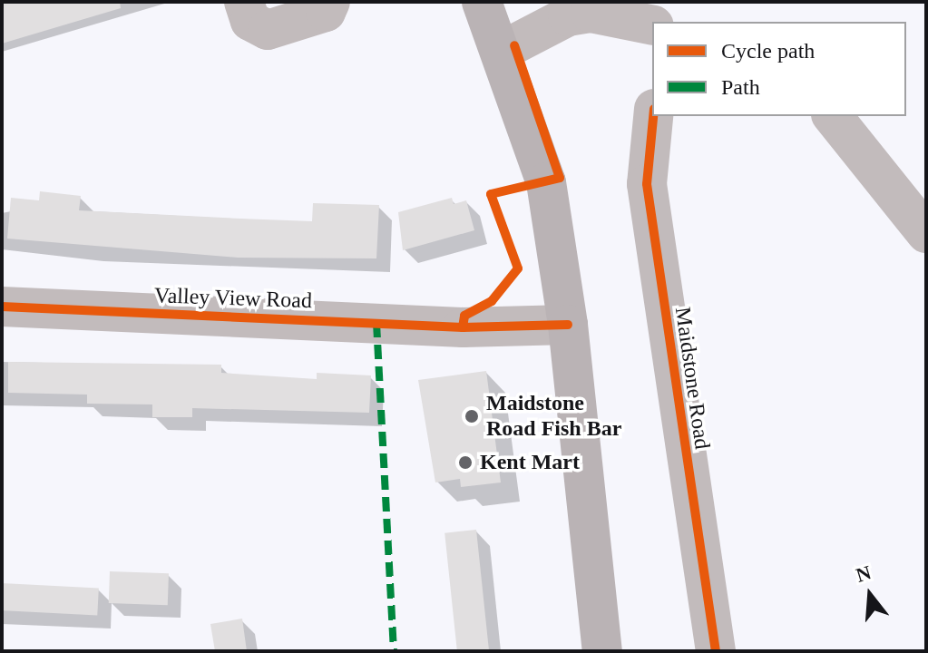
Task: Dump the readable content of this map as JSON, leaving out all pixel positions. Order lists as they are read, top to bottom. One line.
{"streets":{"street":["Valley View Road","Maidstone Road"]},"places":["Maidstone Road Fish Bar","Kent Mart"],"legend":["Cycle path","Path"],"north":"top"}
